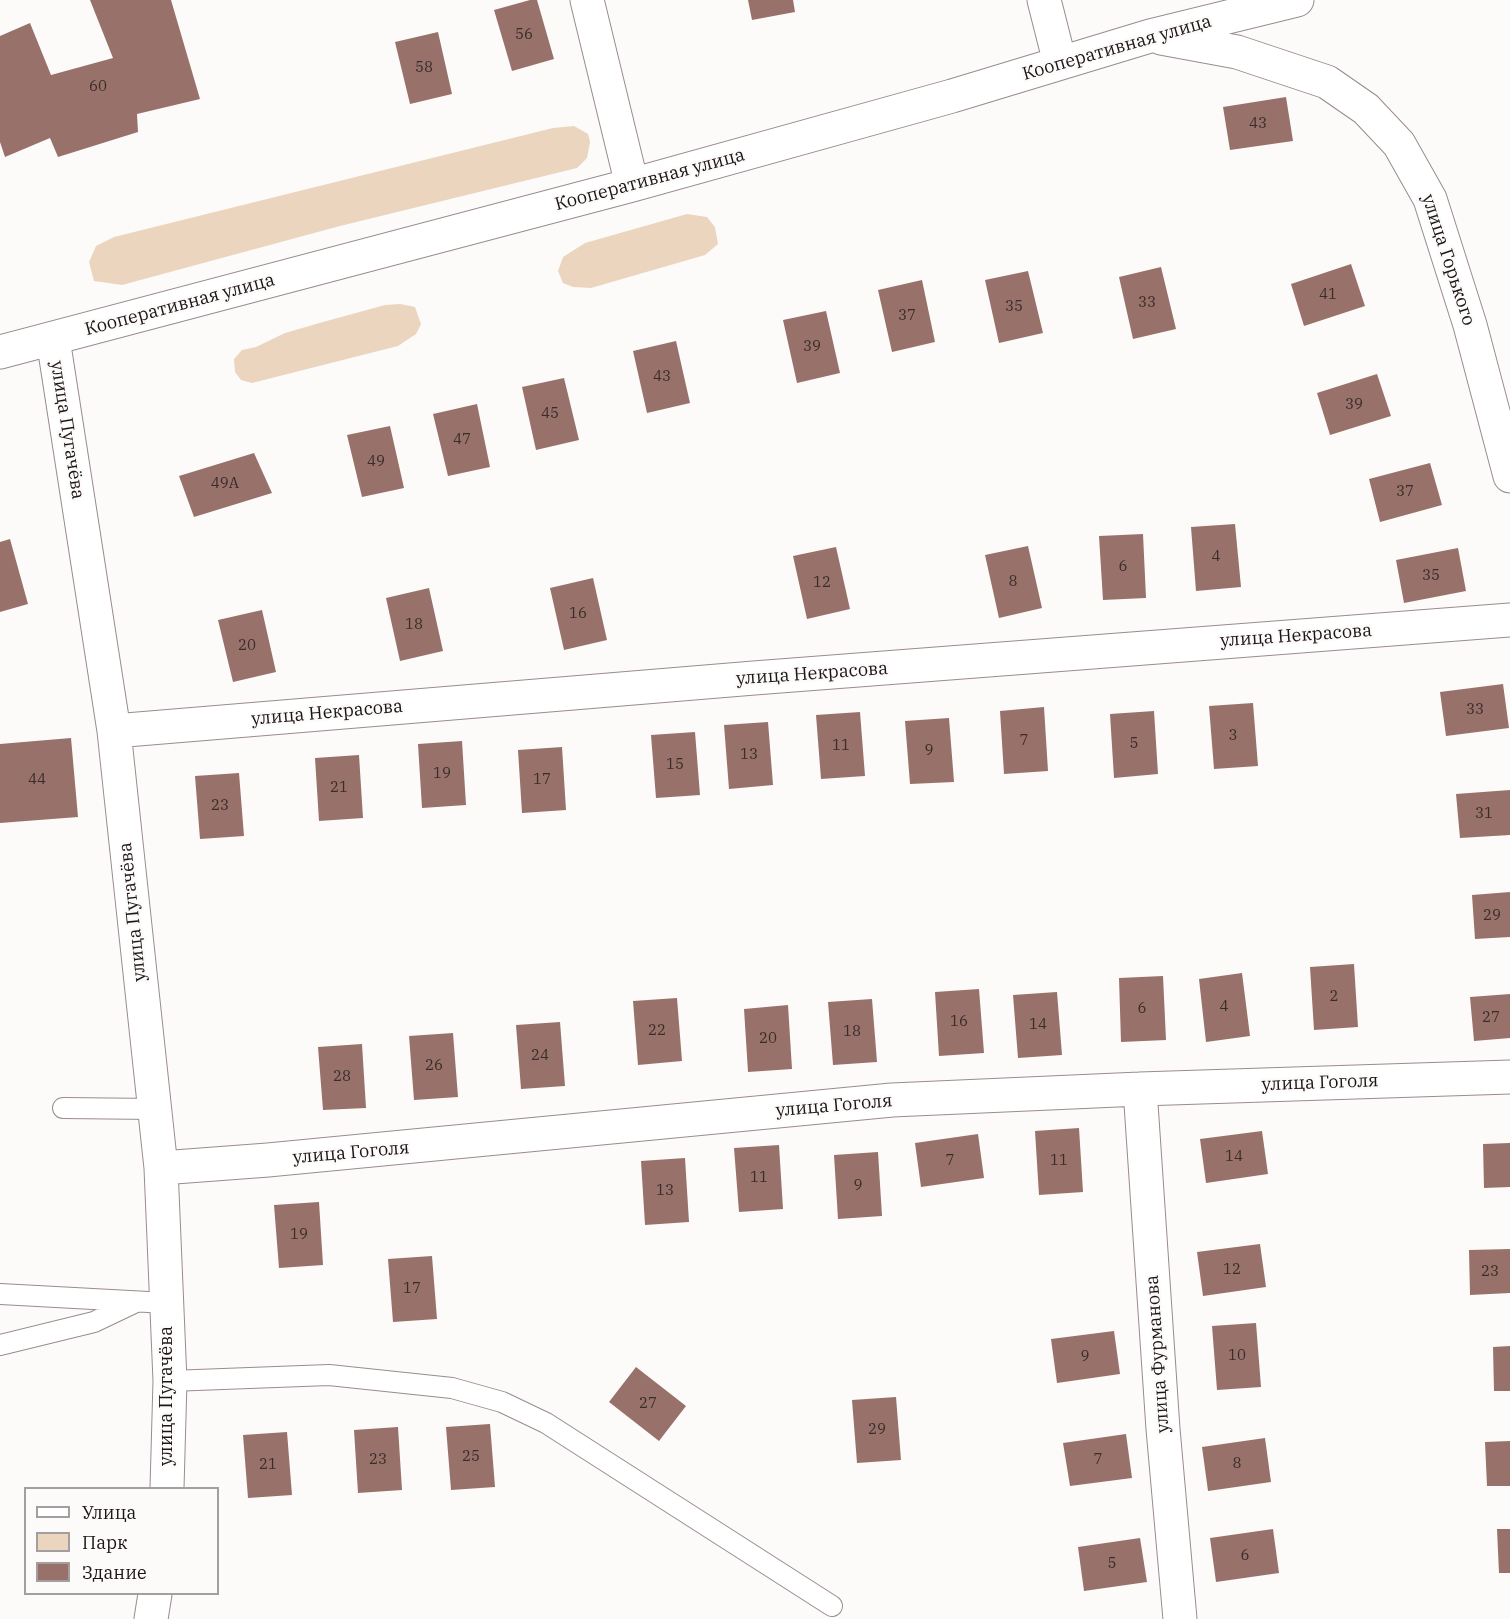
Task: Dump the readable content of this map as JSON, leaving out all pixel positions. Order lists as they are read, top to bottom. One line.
{"streets":{"street":["Кооперативная улица","улица Горького","улица Пугачёва","улица Некрасова","улица Гоголя","улица Фурманова"]},"crossings":[["Кооперативная улица","улица Горького"],["Кооперативная улица","улица Пугачёва"],["улица Пугачёва","улица Некрасова"],["улица Пугачёва","улица Гоголя"],["улица Гоголя","улица Фурманова"]],"house_numbers":["56","58","60","43","41","33","35","37","39","43","39","45","47","49","49А","37","4","6","35","8","12","16","18","20","33","3","7","5","11","9","13","15","19","44","17","21","23","31","29","2","4","6","27","16","14","22","18","20","24","26","28","14","7","11","11","9","13","19","12","23","17","10","9","27","29","25","23","7","8","21","6","5"],"legend":["Улица","Парк","Здание"]}
